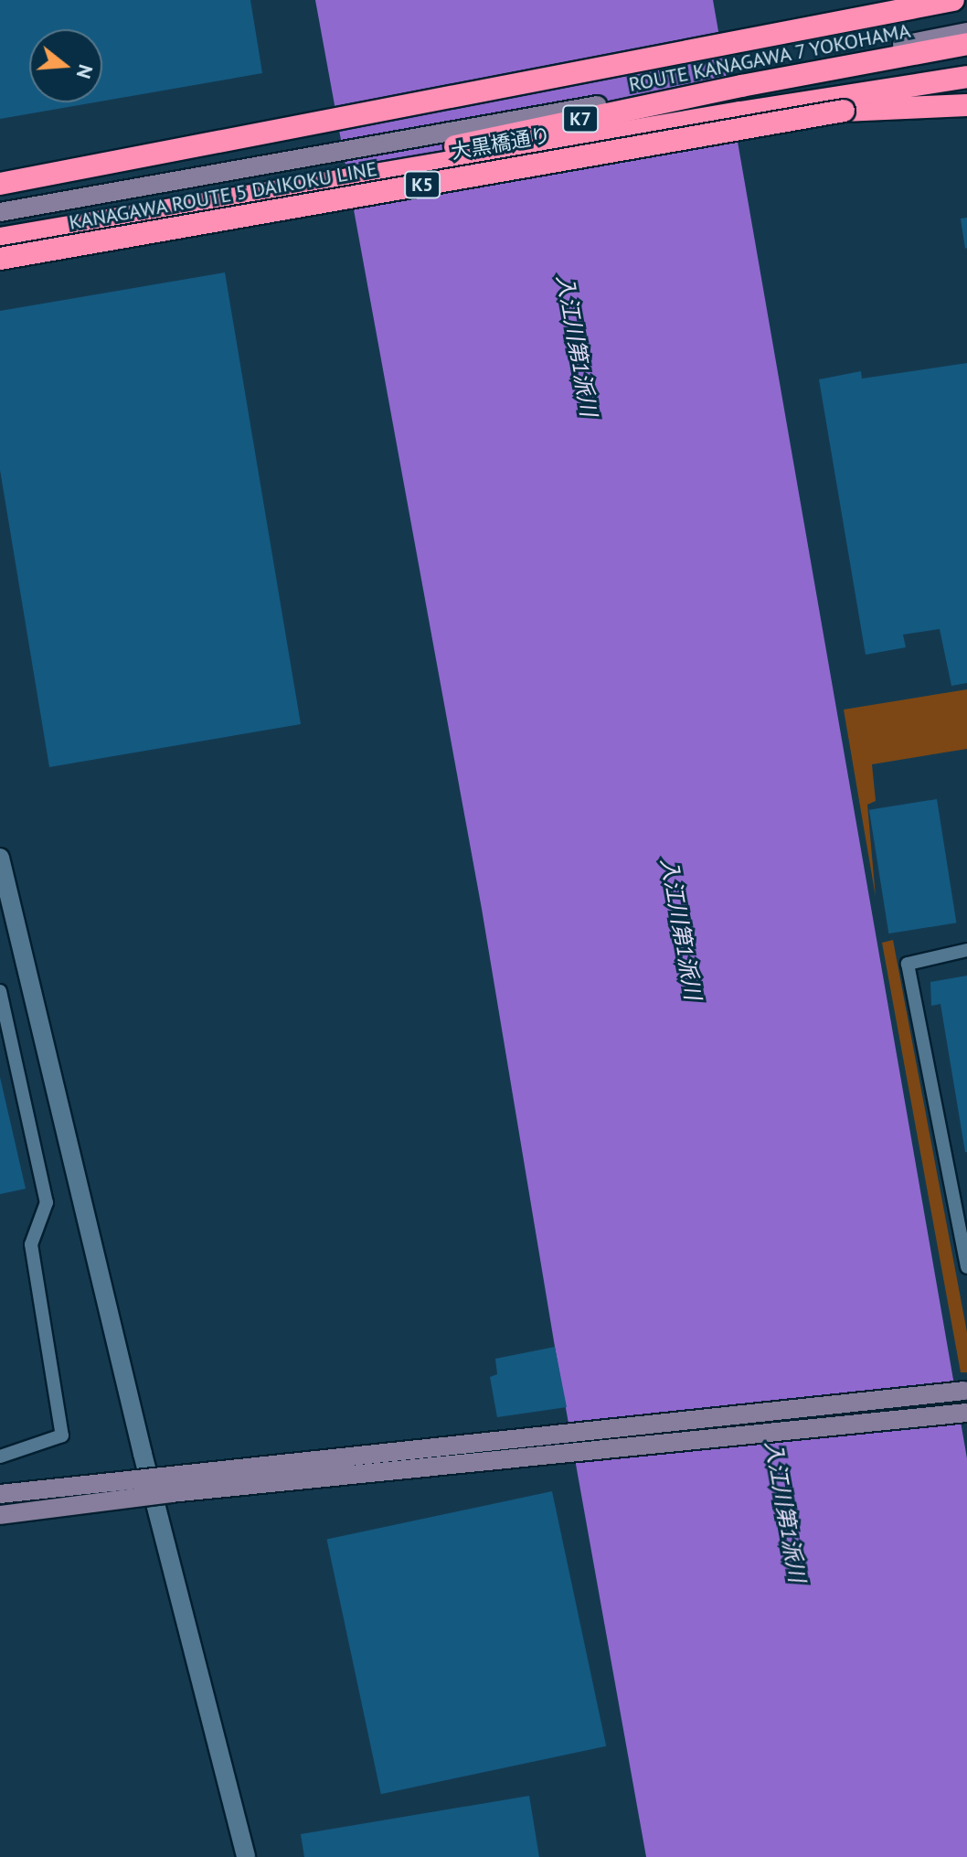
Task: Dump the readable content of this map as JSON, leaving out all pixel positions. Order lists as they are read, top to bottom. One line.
{"streets":{"highway":["ROUTE KANAGAWA 7 YOKOHAMA","K7","K5","KANAGAWA ROUTE 5 DAIKOKU LINE"],"street":["大黒橋通り"]},"crossings":[["ROUTE KANAGAWA 7 YOKOHAMA","K5"],["ROUTE KANAGAWA 7 YOKOHAMA","KANAGAWA ROUTE 5 DAIKOKU LINE"],["大黒橋通り","K5"],["大黒橋通り","KANAGAWA ROUTE 5 DAIKOKU LINE"],["K5","KANAGAWA ROUTE 5 DAIKOKU LINE"]],"water":["入江川第1派川"],"north":"right"}
